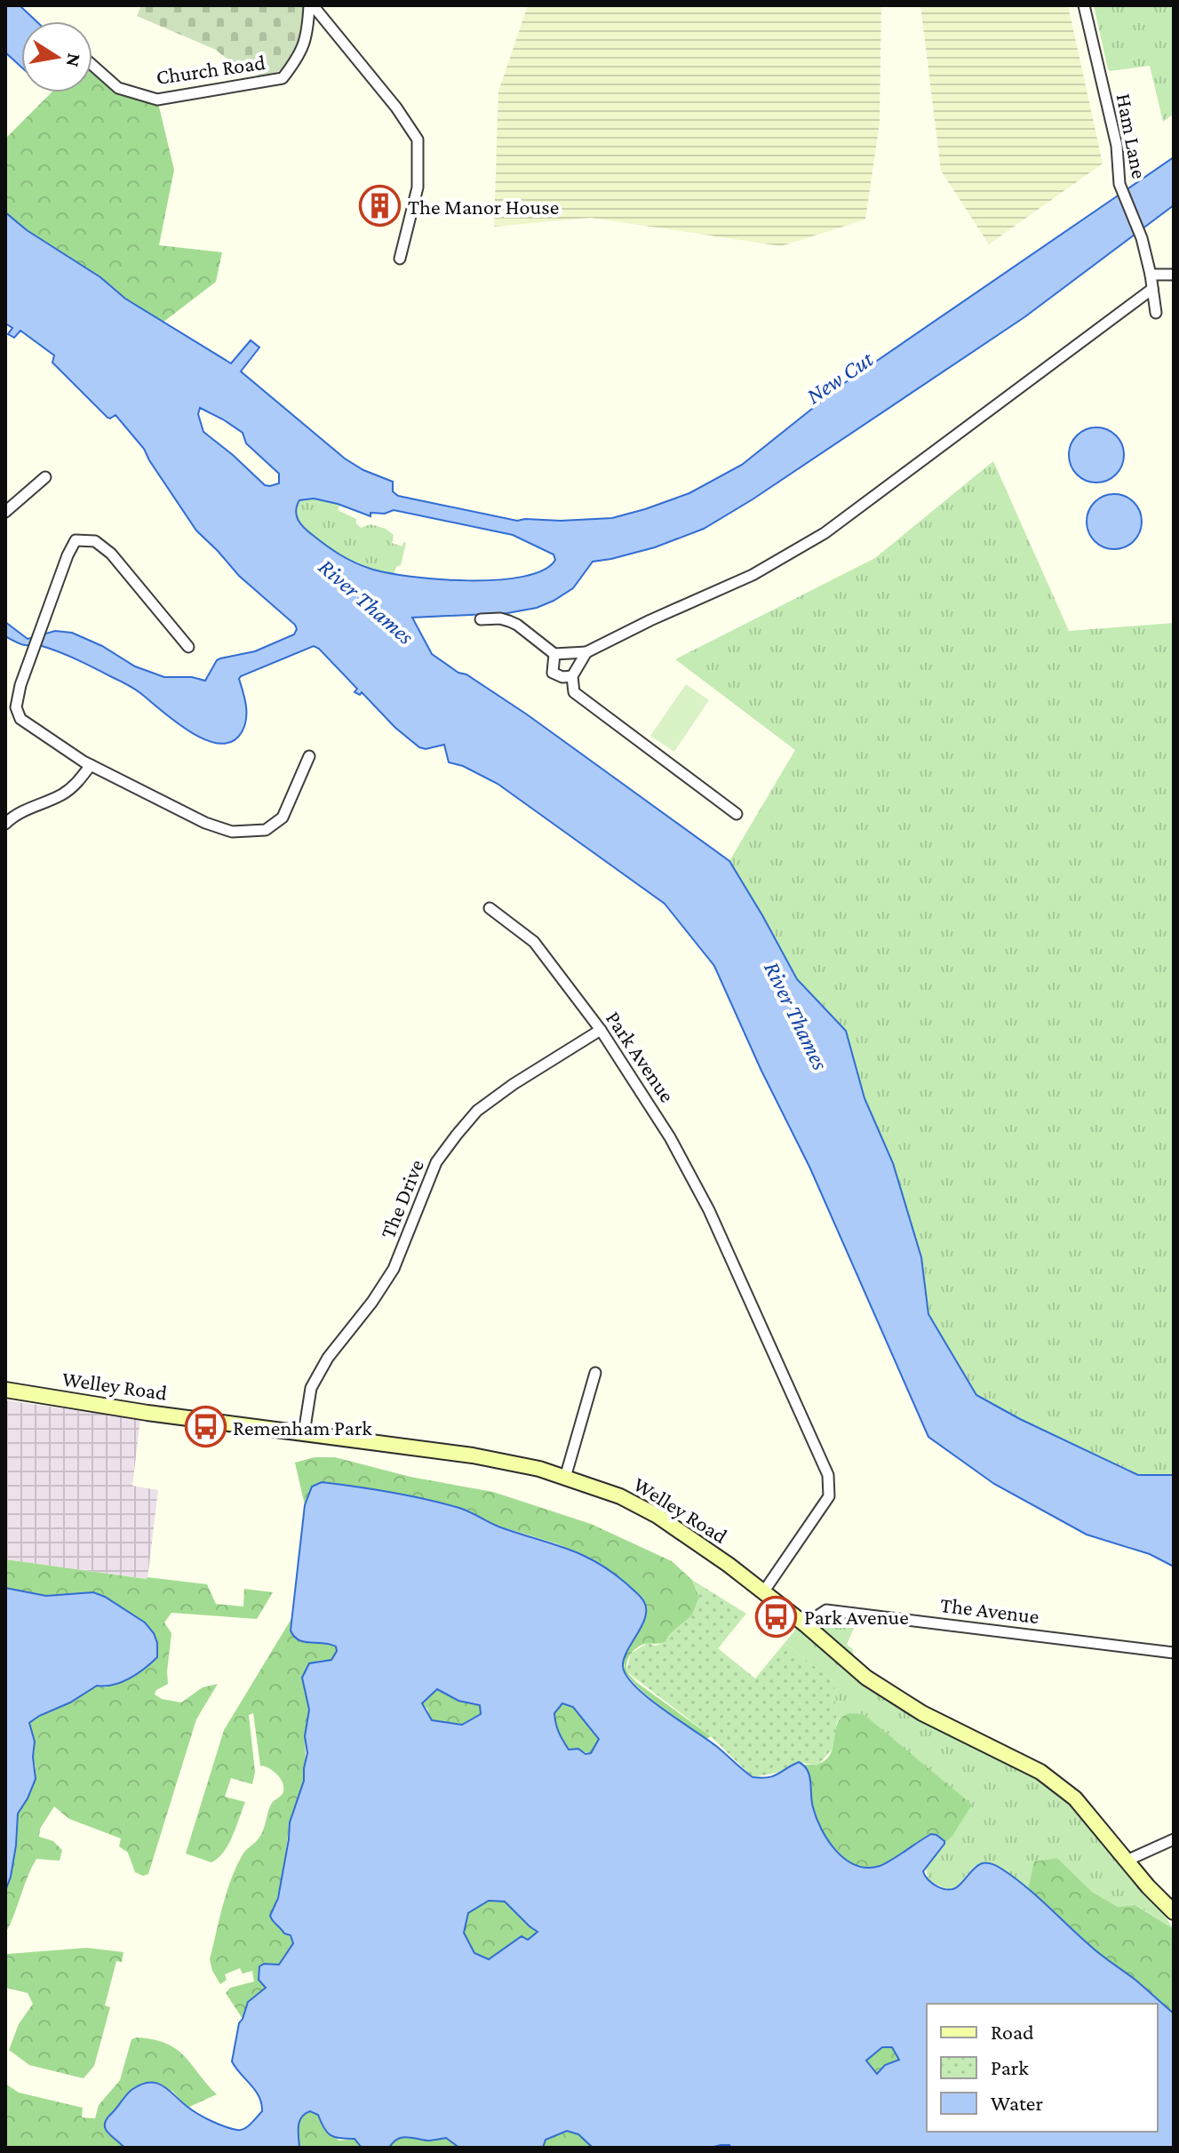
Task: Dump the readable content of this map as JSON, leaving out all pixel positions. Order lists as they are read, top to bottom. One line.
{"streets":{"main road":["Welley Road"],"street":["Church Road","Ham Lane","Park Avenue","The Drive","The Avenue"]},"crossings":[["Park Avenue","The Drive"],["Park Avenue","Welley Road"],["The Drive","Welley Road"],["Welley Road","The Avenue"]],"water":["New Cut","River Thames"],"places":{"building":["The Manor House"],"bus stop":["Remenham Park","Park Avenue"]},"legend":["Road","Park","Water"],"north":"right"}
